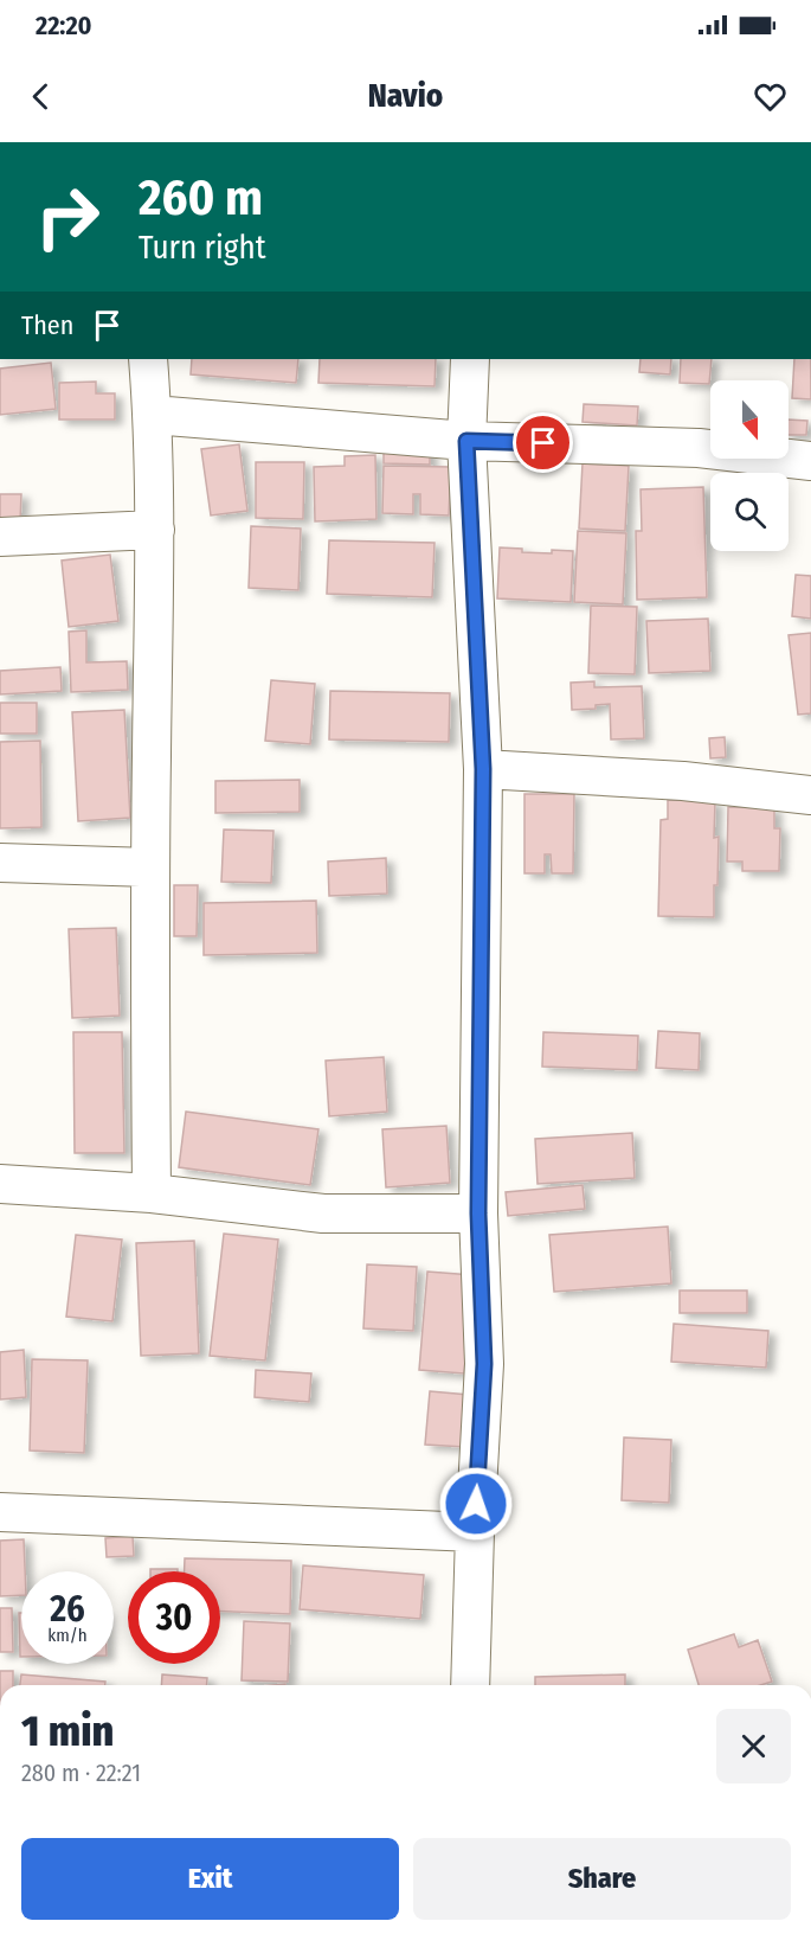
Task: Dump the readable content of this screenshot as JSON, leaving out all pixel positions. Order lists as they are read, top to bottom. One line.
{"north":"bottom","page":{"status":"22:20","header":"Navio","turn":["260 m","Turn right"],"then":"Then","speed":"26 km/h","limit":"30","heading":["1 min","280 m · 22:21"],"buttons":["Exit","Share"]}}
